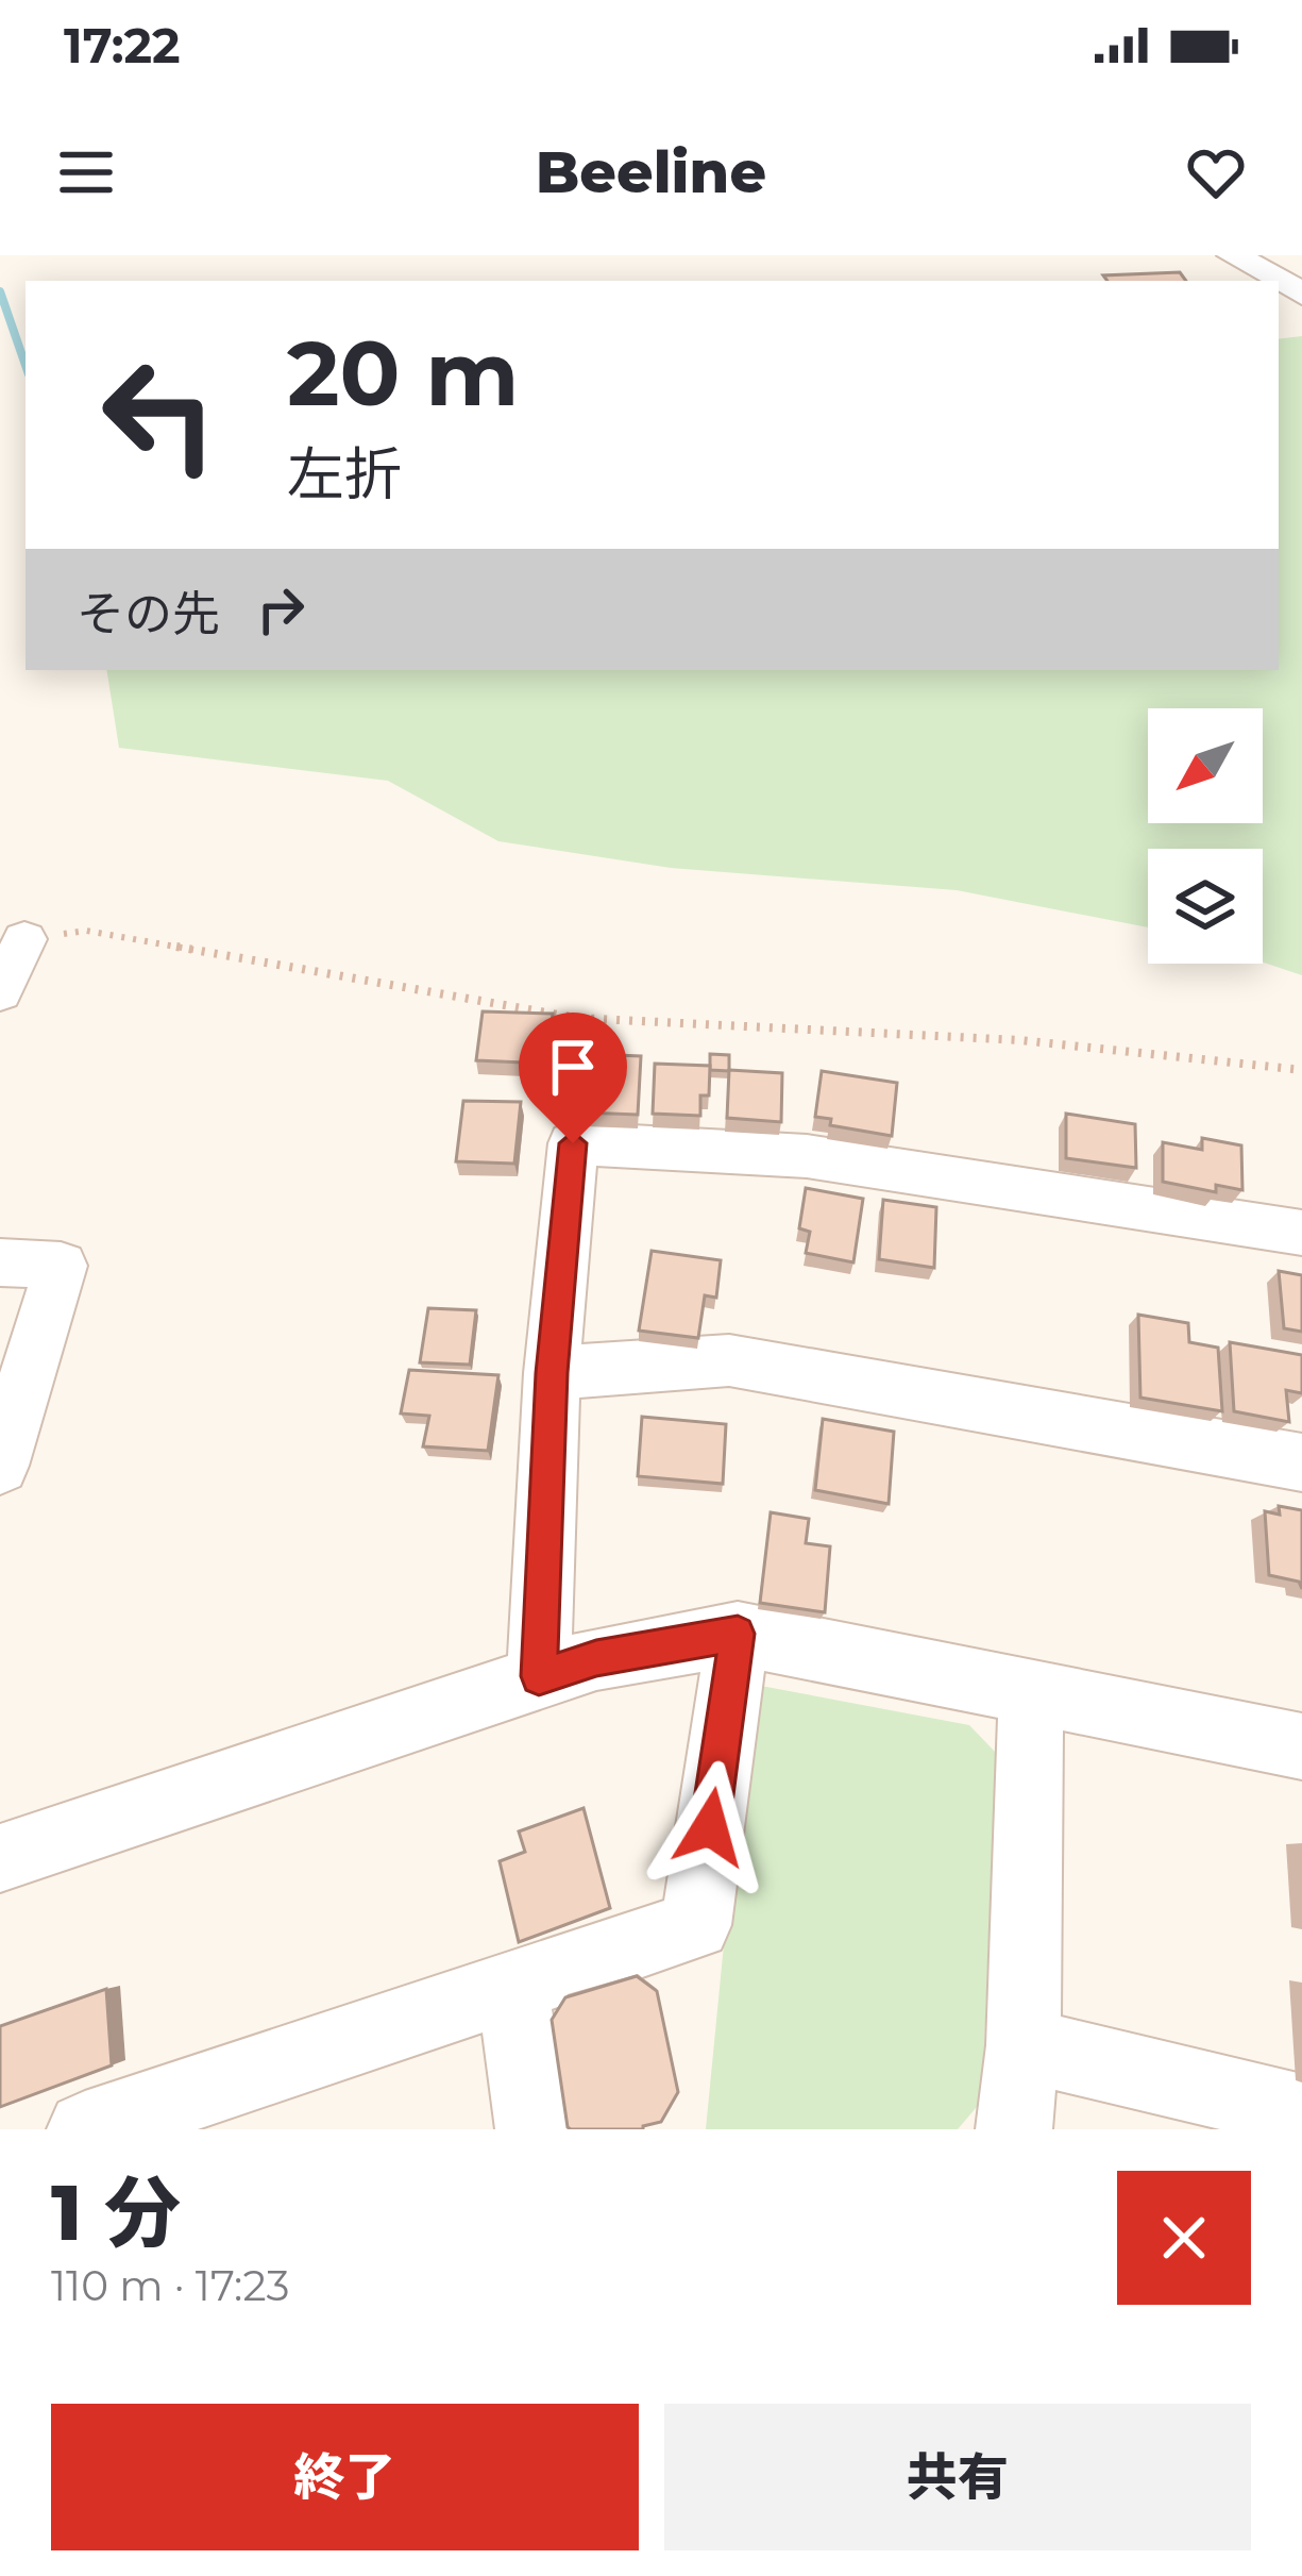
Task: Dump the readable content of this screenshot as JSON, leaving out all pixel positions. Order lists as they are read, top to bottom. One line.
{"north":"bottom left","page":{"status":"17:22","header":"Beeline","turn":["20 m","左折"],"then":"その先","heading":["1 分","110 m · 17:23"],"buttons":["終了","共有"]}}
